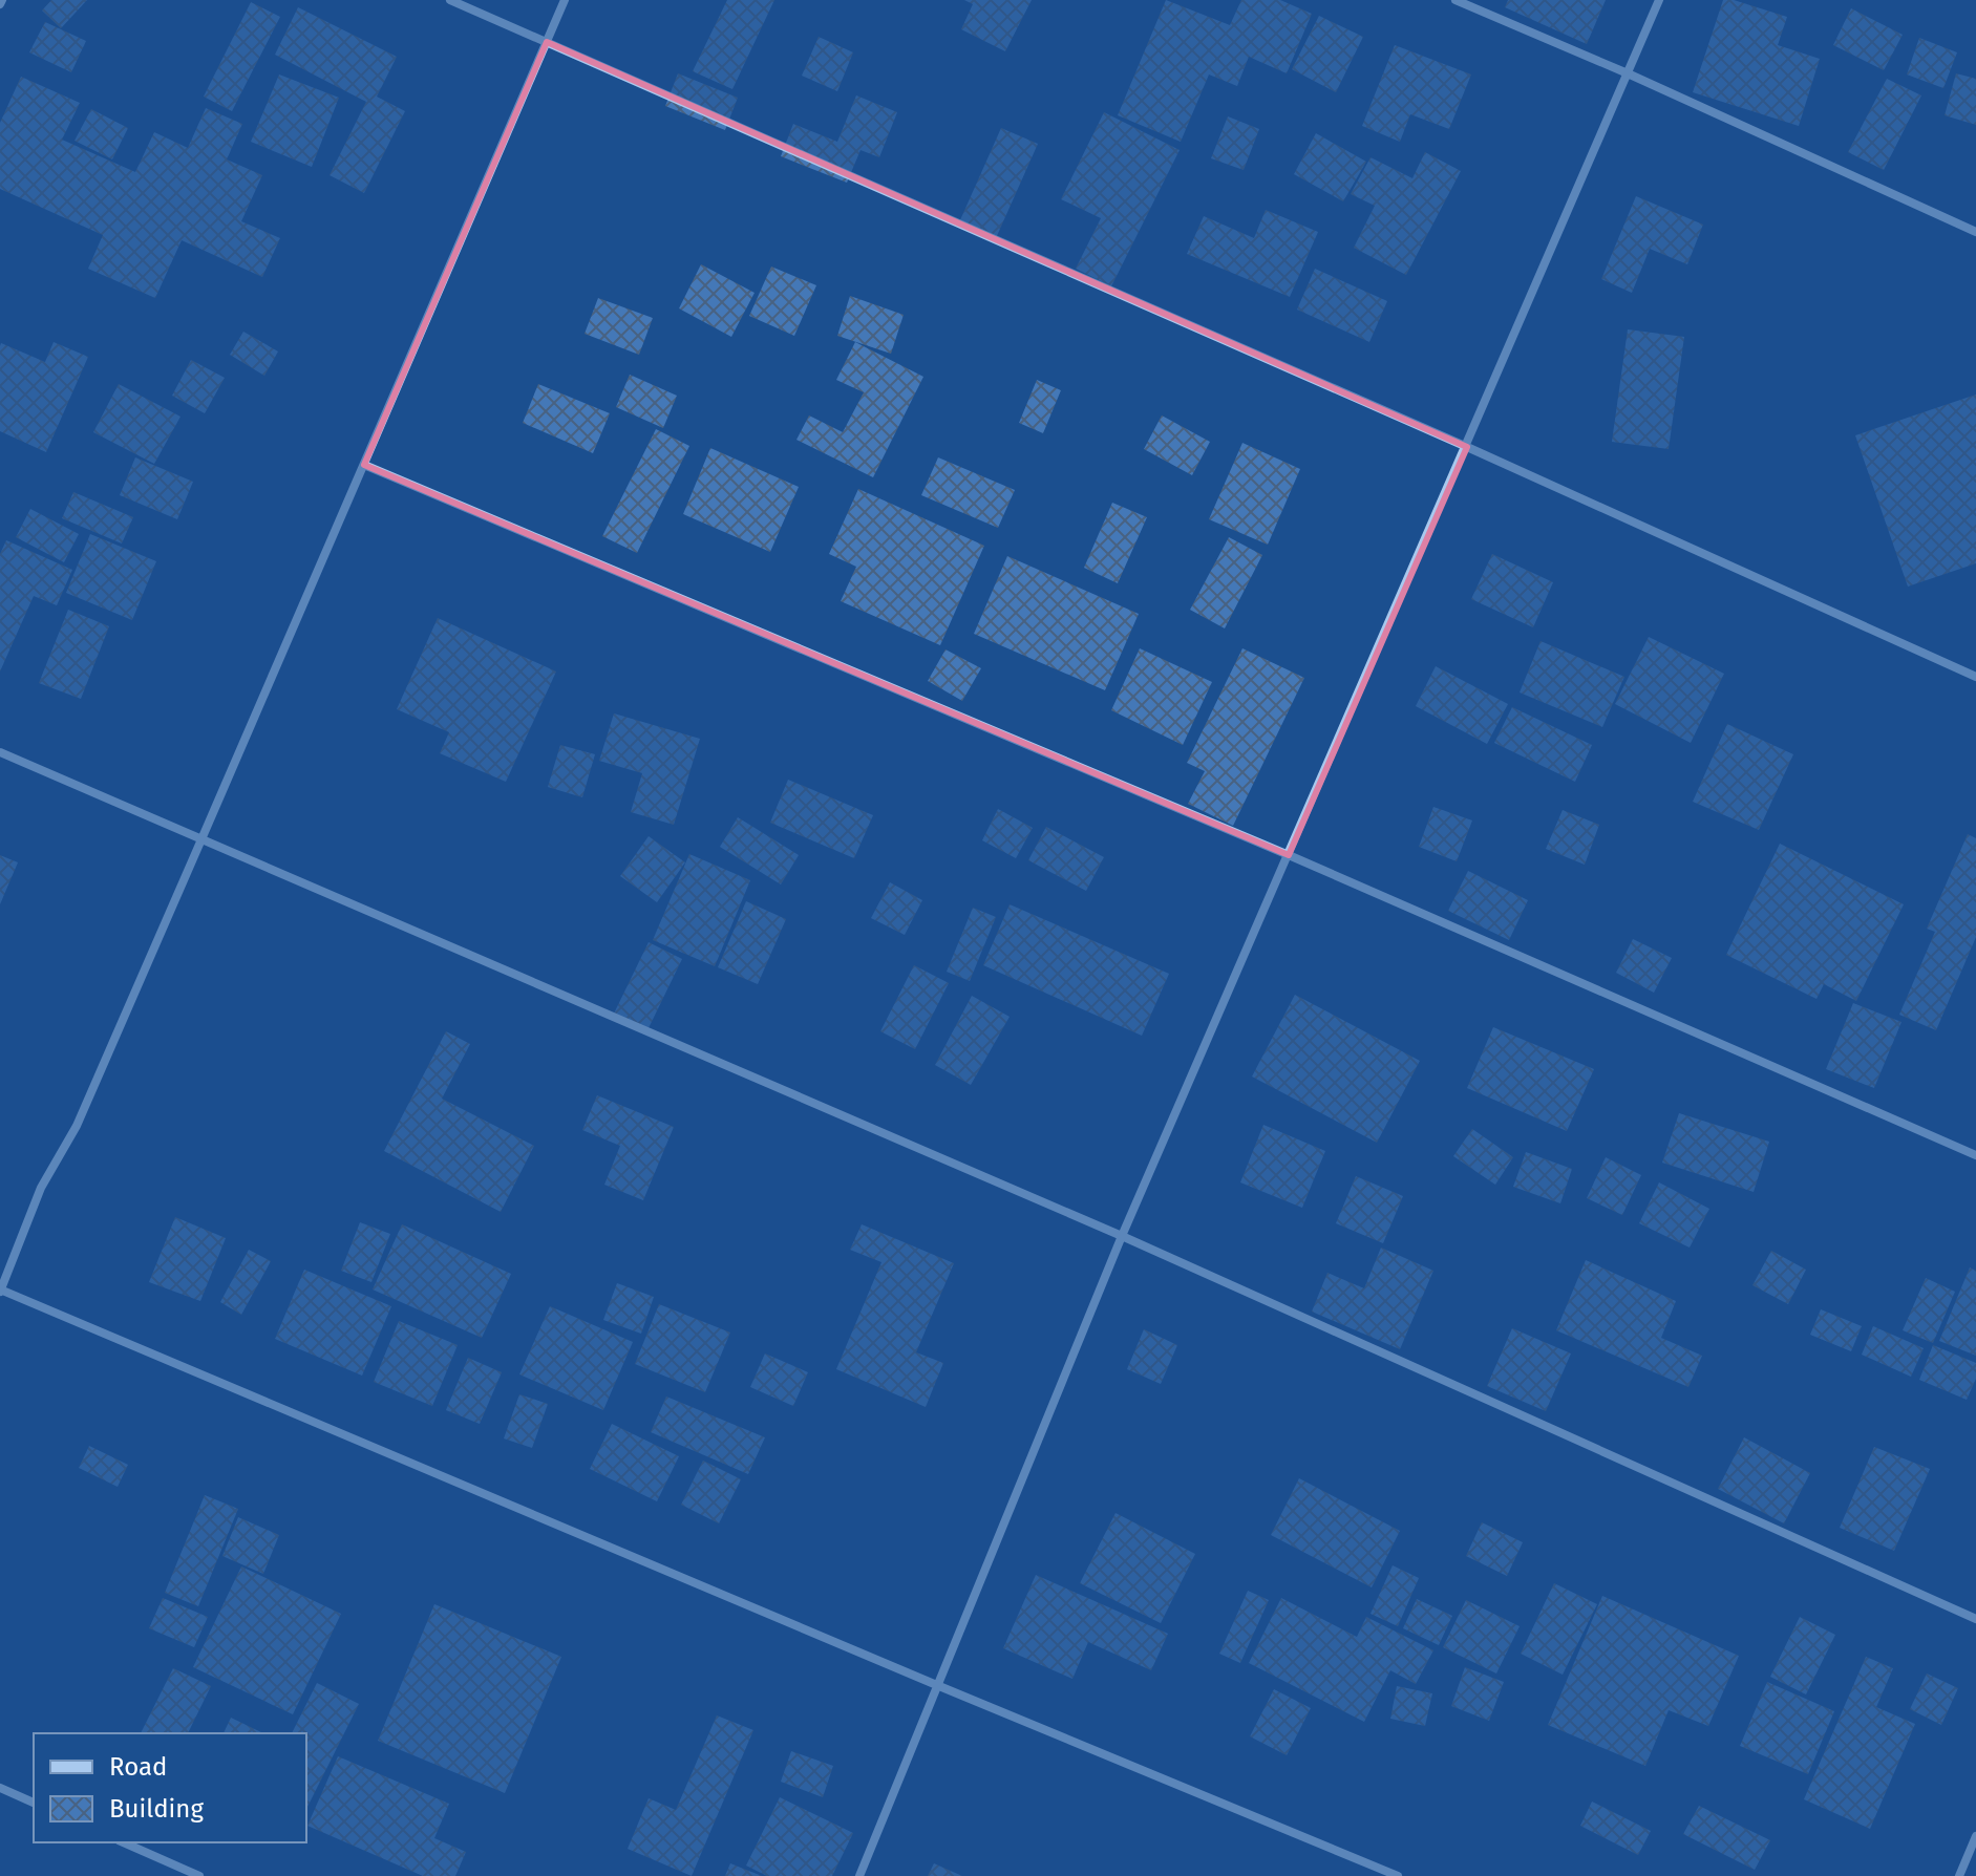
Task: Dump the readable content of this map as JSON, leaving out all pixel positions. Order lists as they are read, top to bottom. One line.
{"legend":["Road","Building"]}
